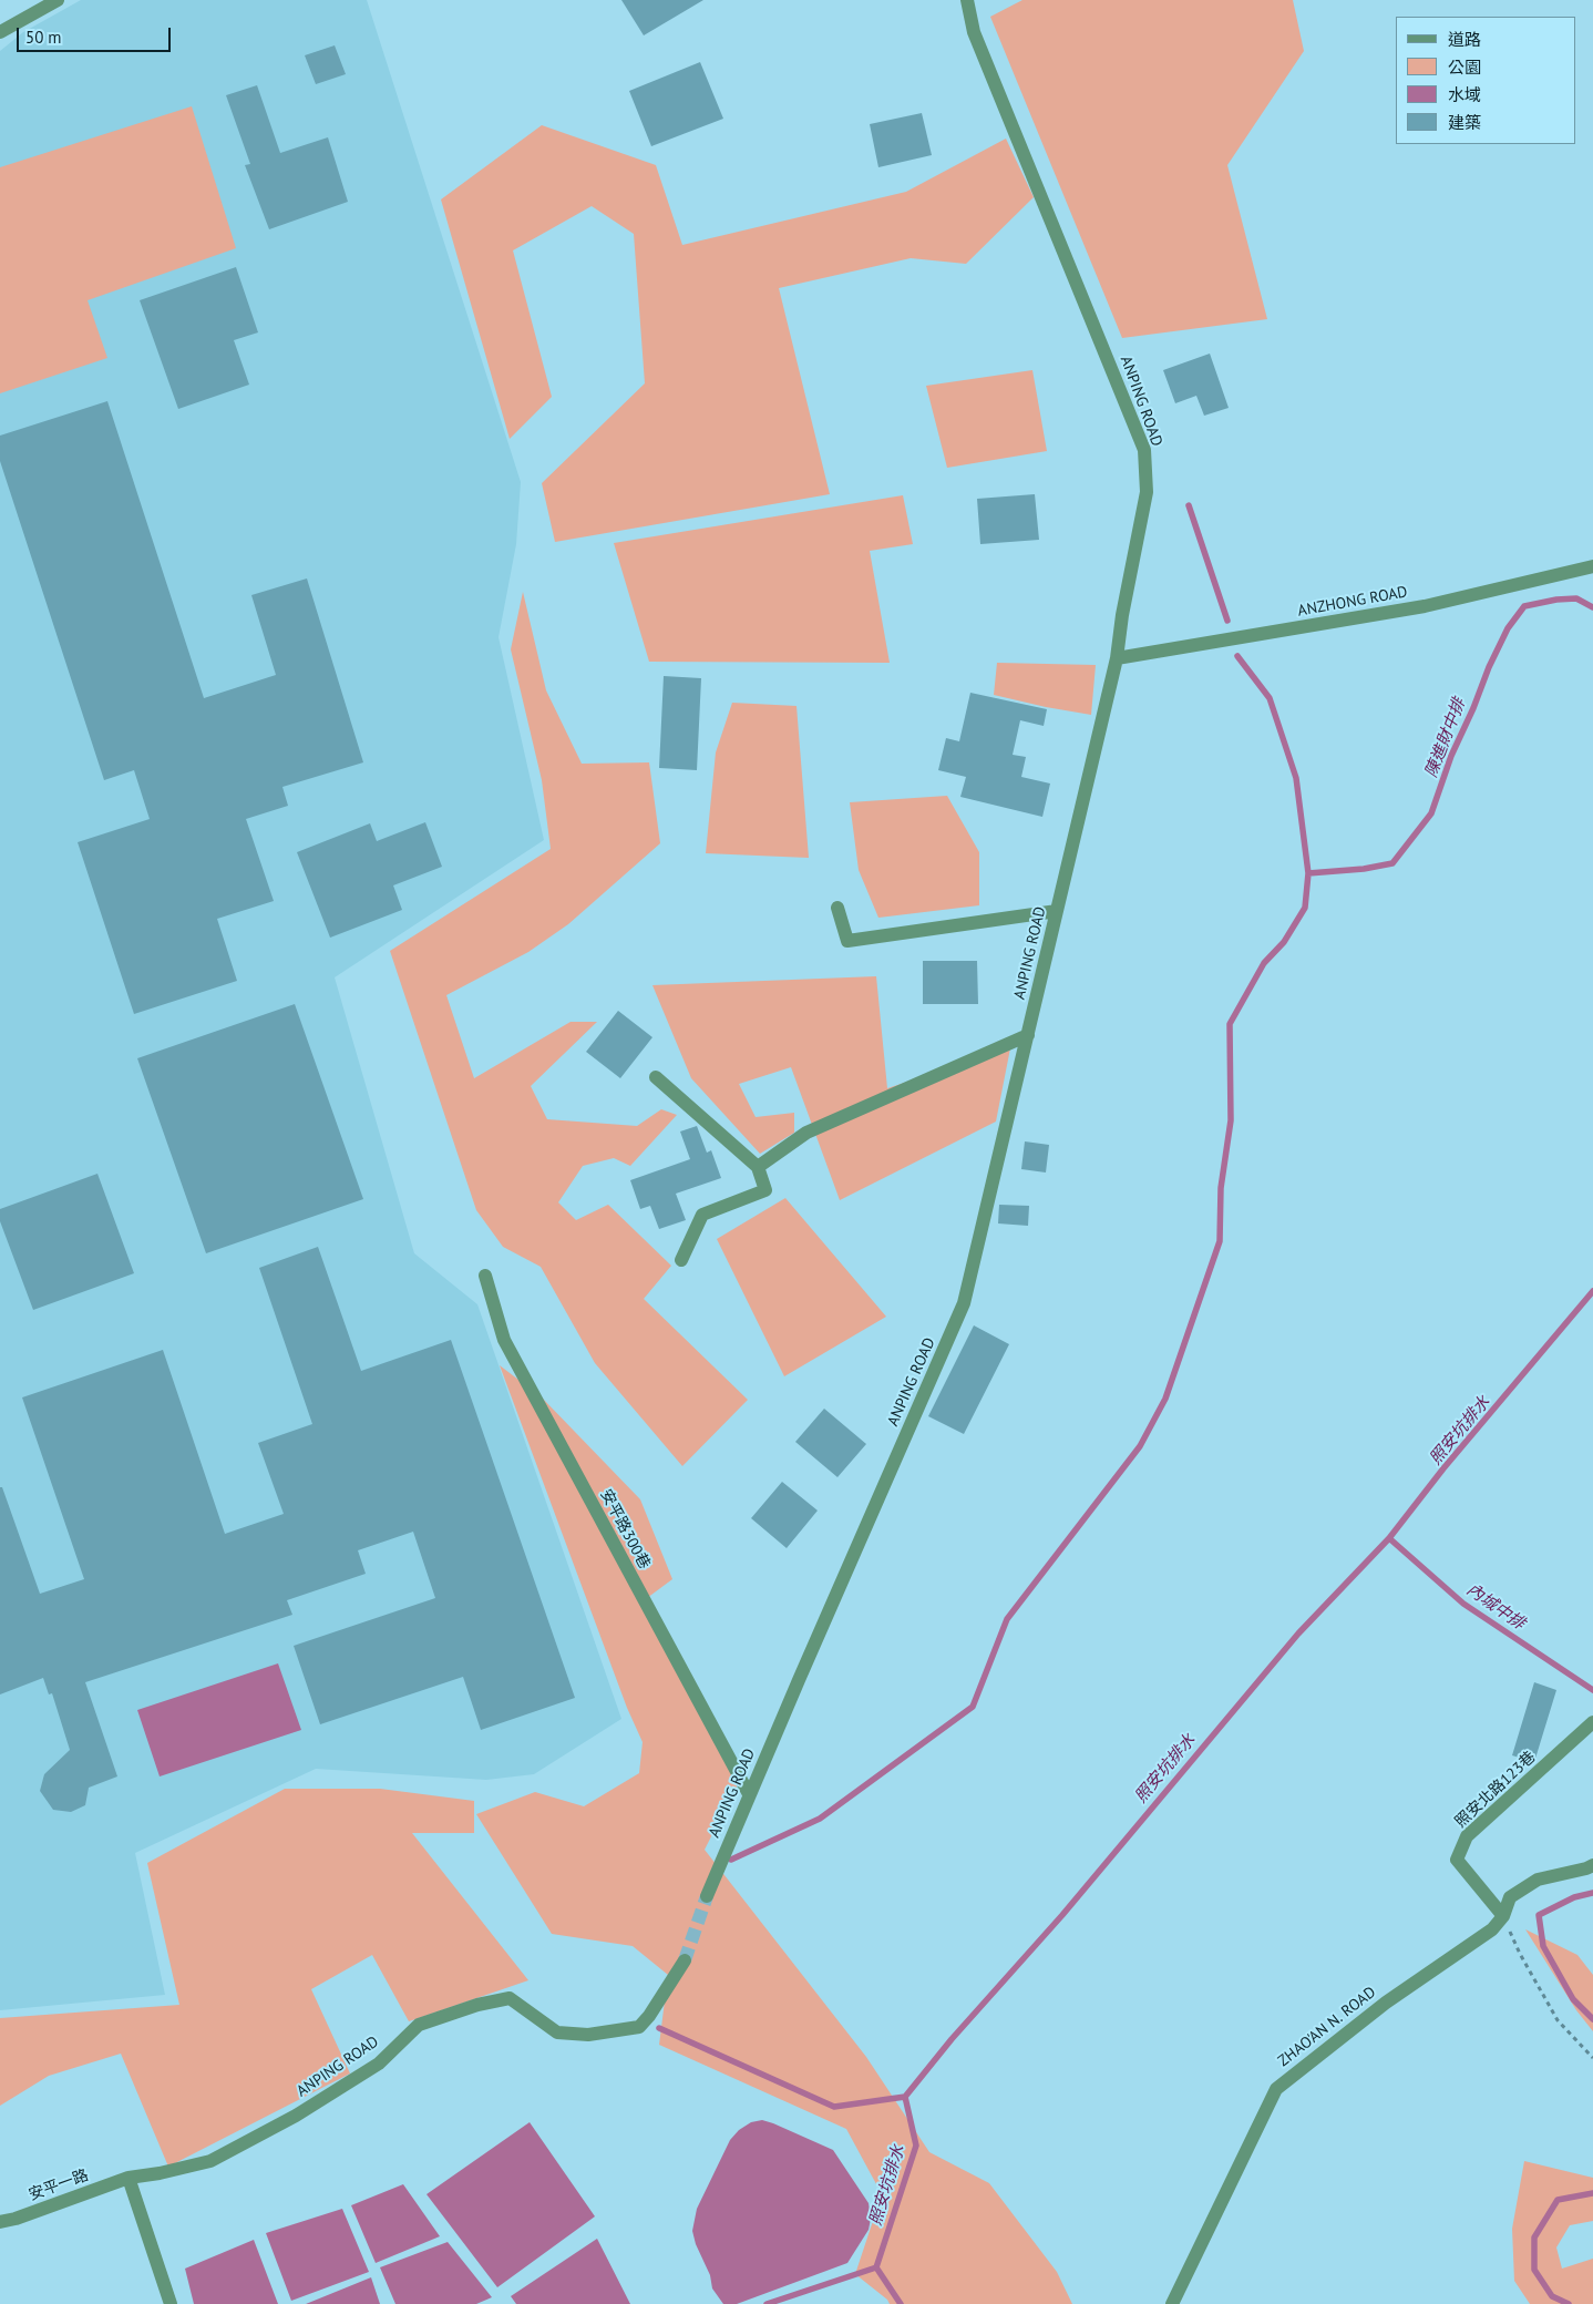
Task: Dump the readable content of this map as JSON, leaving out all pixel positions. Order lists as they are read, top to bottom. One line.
{"streets":{"street":["ANPING ROAD","ANZHONG ROAD","安平路300巷","照安北路123巷","ZHAO'AN N. ROAD","安平一路"]},"crossings":[["ANPING ROAD","ANZHONG ROAD"],["ANPING ROAD","安平路300巷"],["ANPING ROAD","安平一路"],["照安北路123巷","ZHAO'AN N. ROAD"]],"water":["陳進財中排","照安坑排水","內城中排"],"legend":["道路","公園","水域","建築"],"scale_bar":"50 m"}
